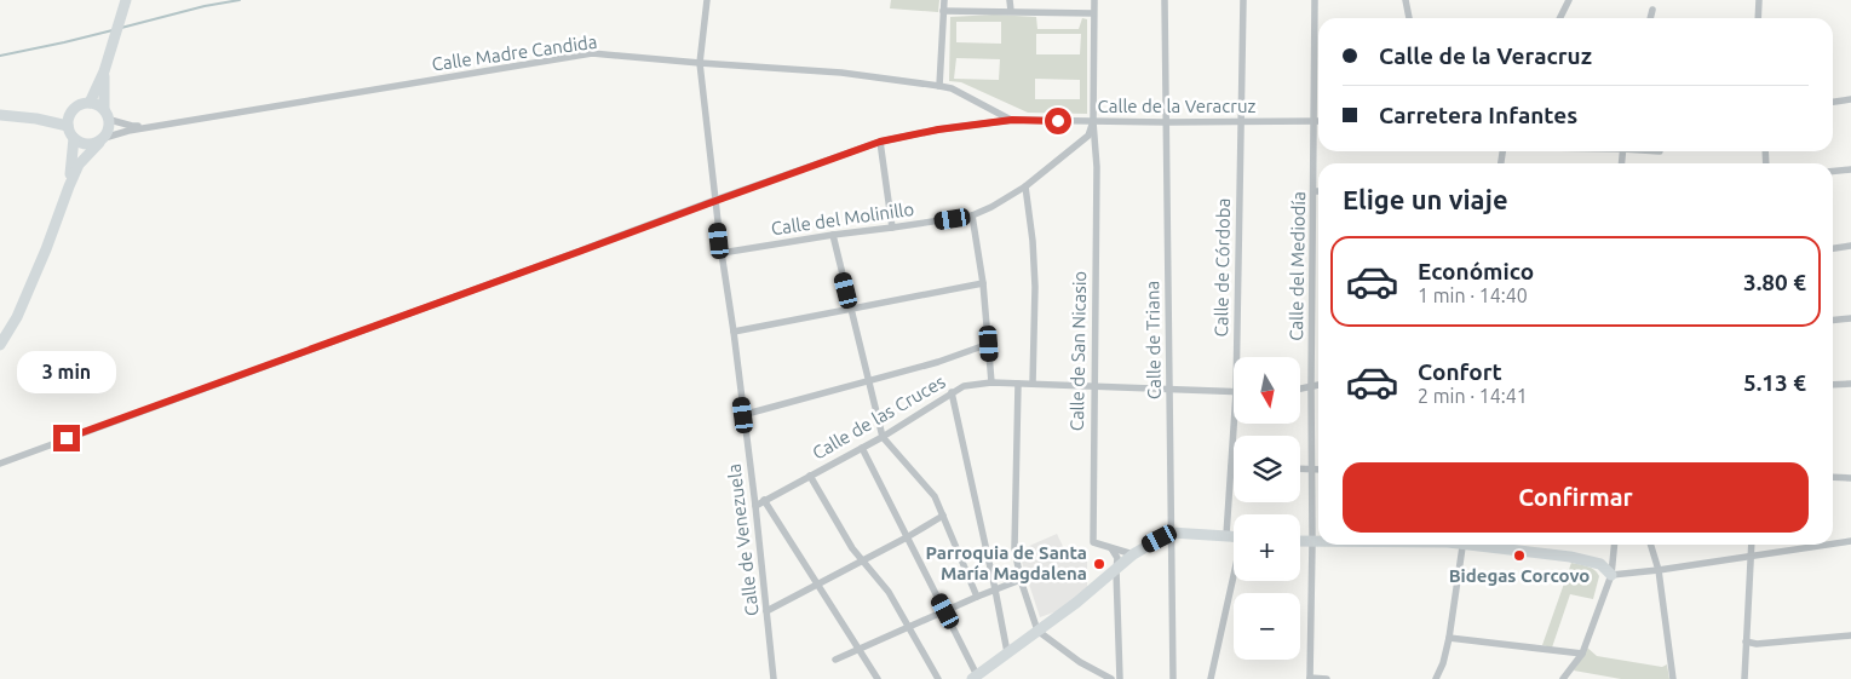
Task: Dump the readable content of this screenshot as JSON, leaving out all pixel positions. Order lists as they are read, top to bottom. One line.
{"streets":{"street":["Calle Madre Candida","Calle de la Veracruz","Calle del Molinillo","Calle del Mediodía","Calle de Córdoba","Calle de Triana","Calle de San Nicasio","Calle de las Cruces","Calle de Venezuela"]},"crossings":[["Calle Madre Candida","Calle de la Veracruz"],["Calle Madre Candida","Calle de Venezuela"],["Calle de la Veracruz","Calle del Mediodía"],["Calle de la Veracruz","Calle de Córdoba"],["Calle de la Veracruz","Calle de Triana"],["Calle de la Veracruz","Calle de Venezuela"],["Calle del Molinillo","Calle de San Nicasio"],["Calle del Molinillo","Calle de Venezuela"],["Calle de Triana","Calle de las Cruces"],["Calle de San Nicasio","Calle de las Cruces"],["Calle de las Cruces","Calle de Venezuela"]],"places":["Bidegas Corcovo","Parroquia de Santa María Magdalena"],"north":"bottom","page":{"banner":["Calle de la Veracruz","Carretera Infantes"],"heading":"Elige un viaje","list":[{"name":"Económico","note":"1 min · 14:40","value":"3.80 €"},{"name":"Confort","note":"2 min · 14:41","value":"5.13 €"}],"bubble":"3 min","map_buttons":["+","−"],"buttons":"Confirmar"}}
